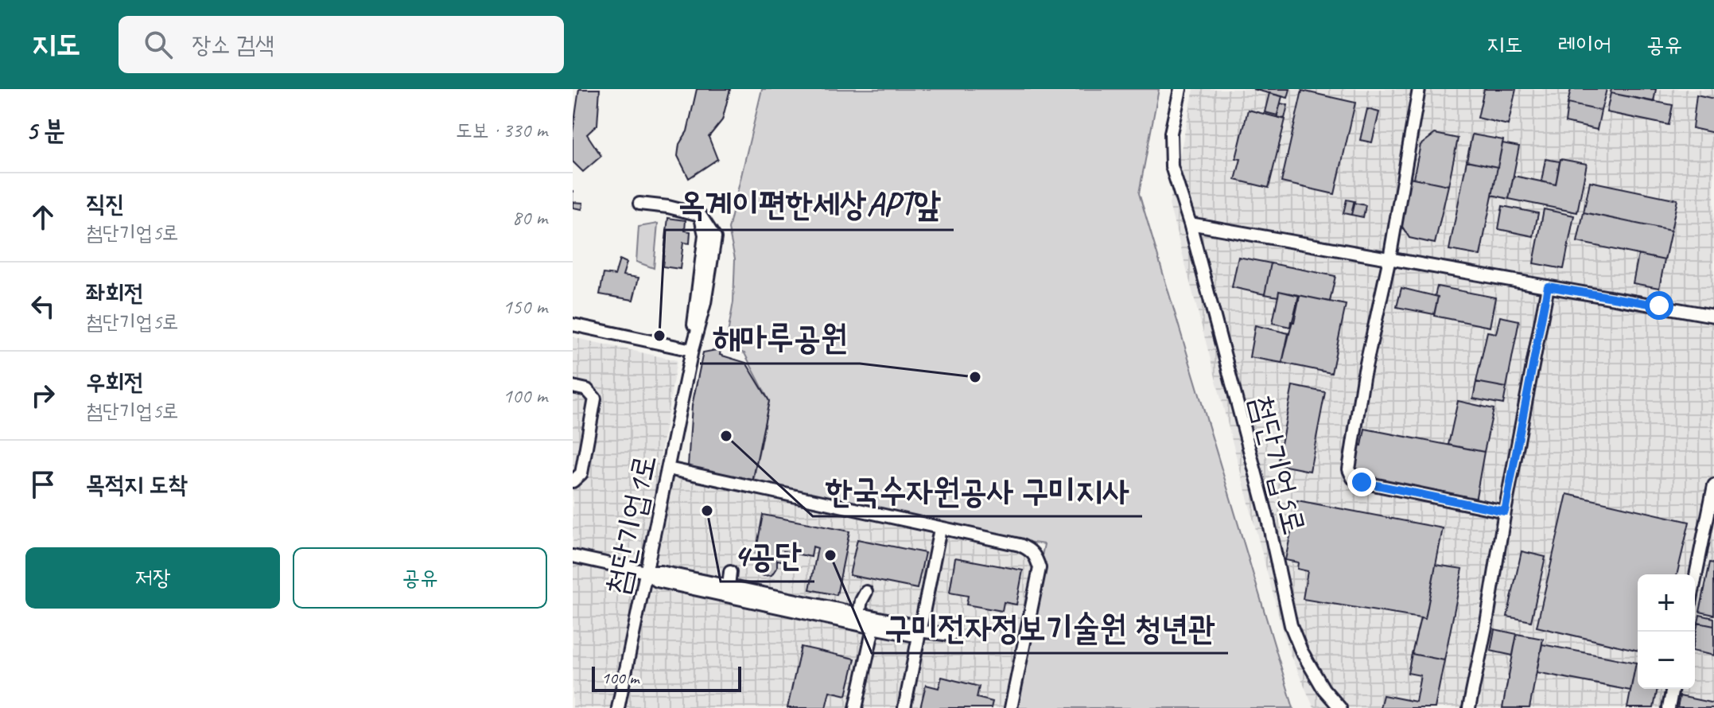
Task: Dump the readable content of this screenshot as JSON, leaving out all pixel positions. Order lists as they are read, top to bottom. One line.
{"streets":{"street":["첨단기업5로","첨단기업1로"]},"places":["옥계이편한세상APT앞","해마루공원","한국수자원공사 구미지사","4공단","구미전자정보기술원 청년관"],"scale_bar":"100 m","page":{"header":"지도","search":"장소 검색","nav":["지도","레이어","공유"],"heading":["5 분","도보 · 330 m"],"list":[["직진","첨단기업5로","80 m"],["좌회전","첨단기업5로","150 m"],["우회전","첨단기업5로","100 m"],"목적지 도착"],"buttons":["저장","공유"],"map_buttons":["+","−"],"scale":"100 m"}}
